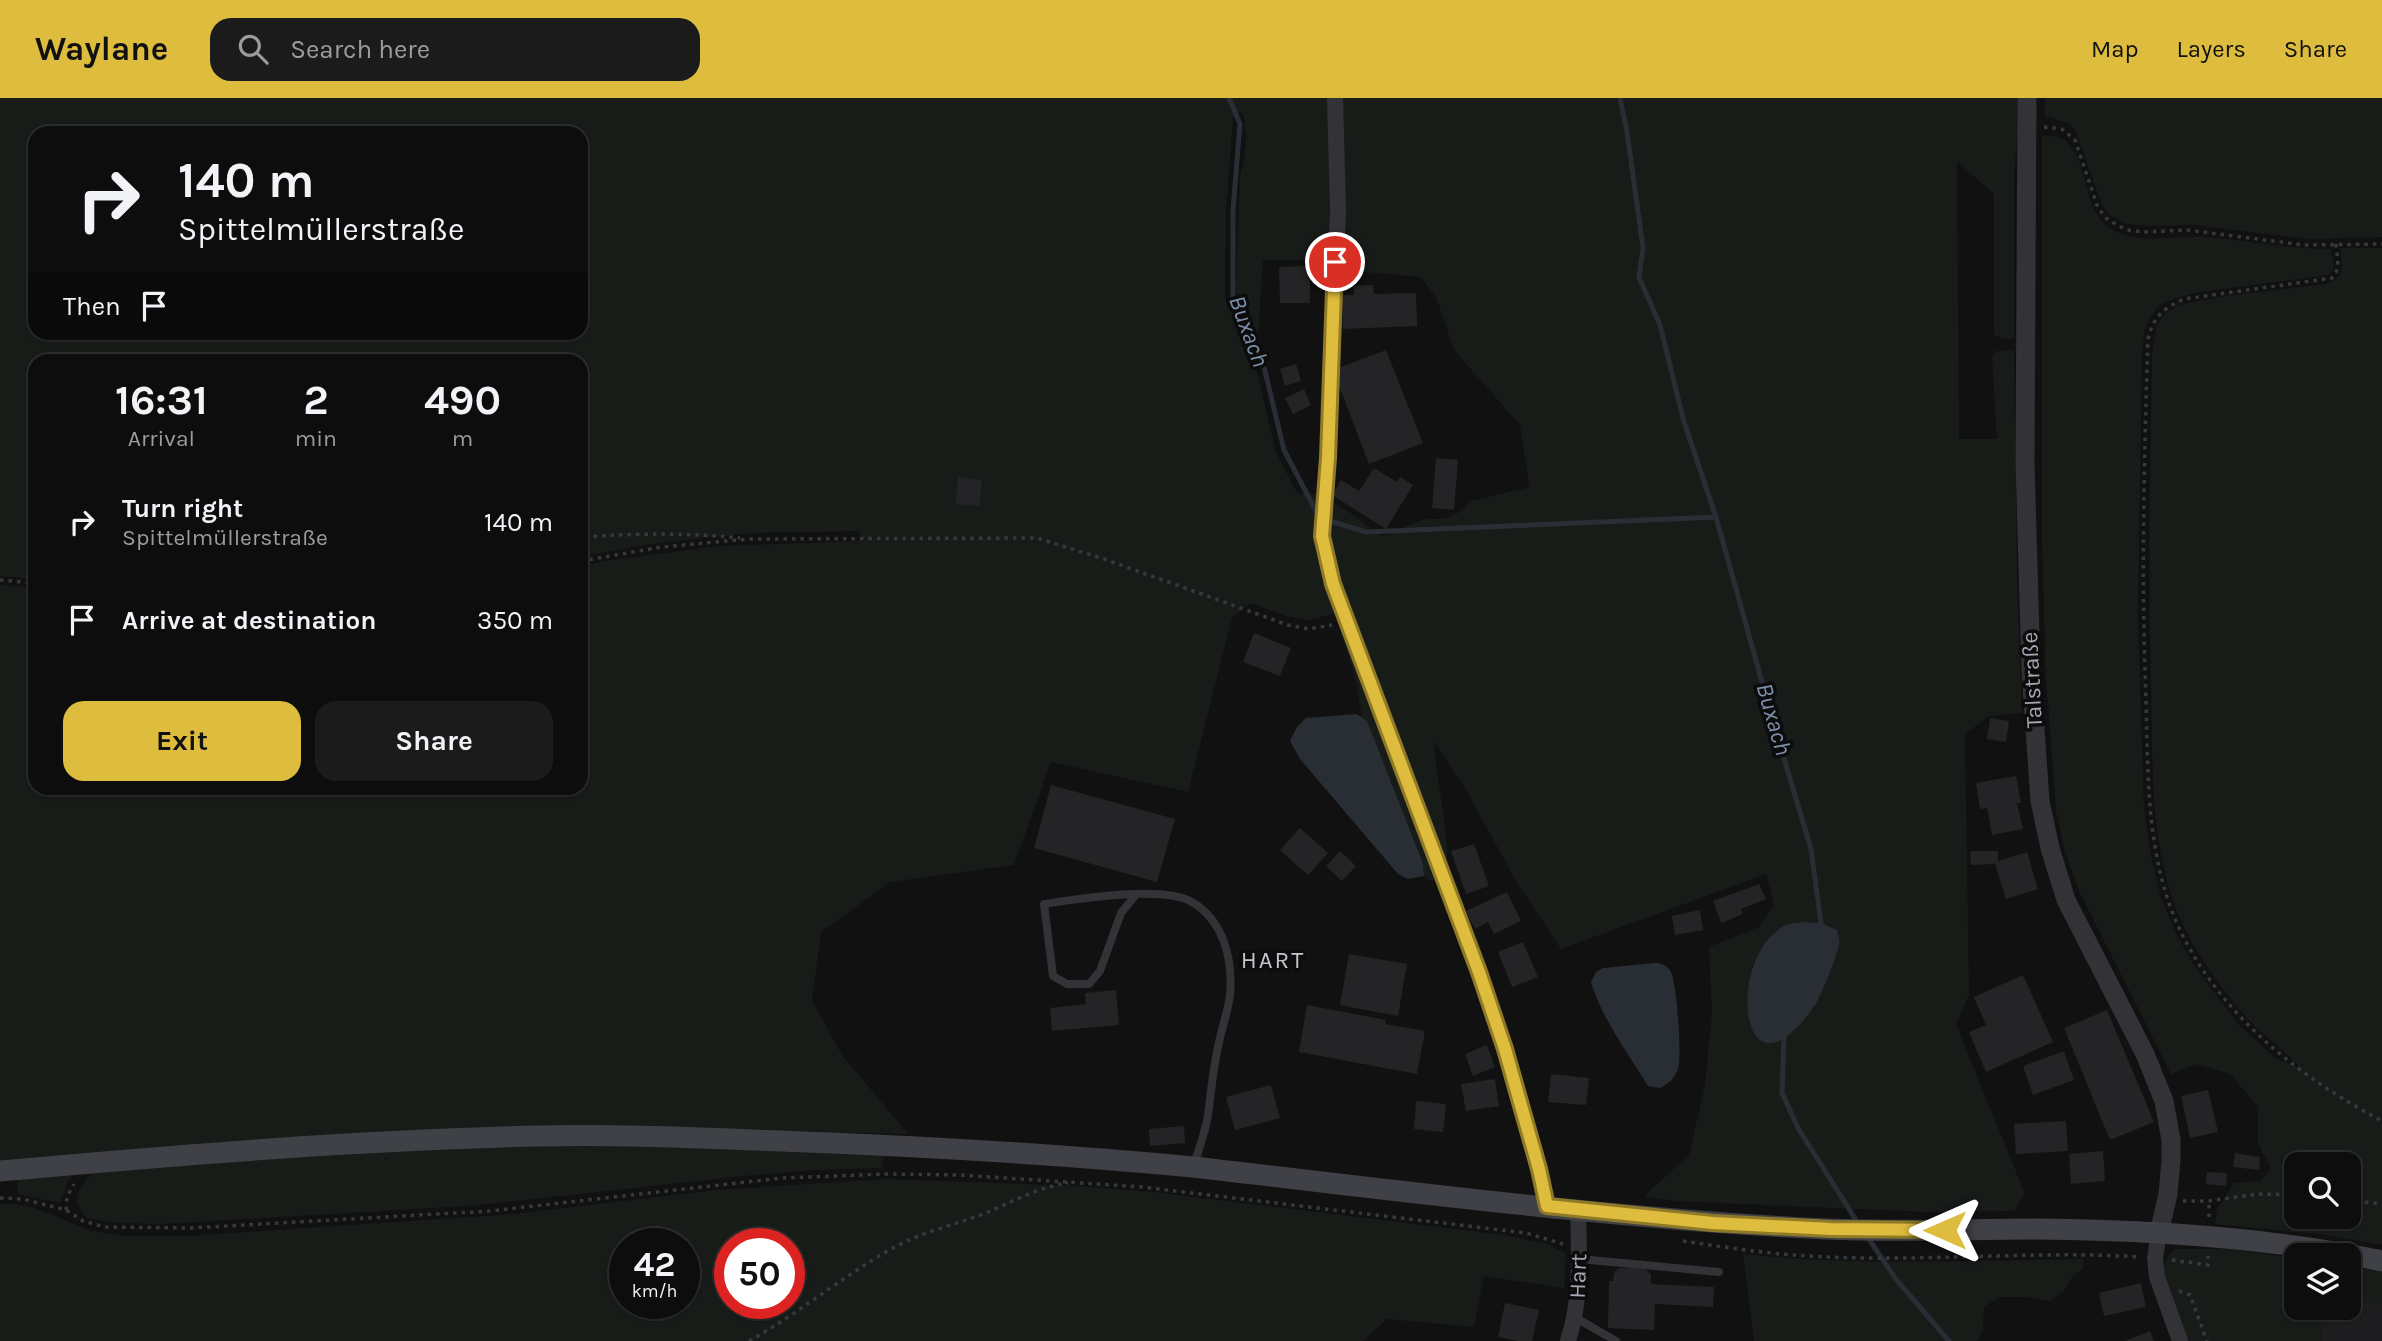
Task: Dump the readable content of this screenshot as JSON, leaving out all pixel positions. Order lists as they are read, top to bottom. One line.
{"streets":{"street":["Talstraße","Hart"]},"districts":["HART"],"water":["Buxach"],"page":{"header":"Waylane","search":"Search here","nav":["Map","Layers","Share"],"turn":["140 m","Spittelmüllerstraße"],"then":"Then","eta":["16:31","Arrival","2","min","490","m"],"list":[{"name":"Turn right","note":"Spittelmüllerstraße","value":"140 m"},{"name":"Arrive at destination","value":"350 m"}],"buttons":["Exit","Share"],"speed":"42 km/h","limit":"50"}}
